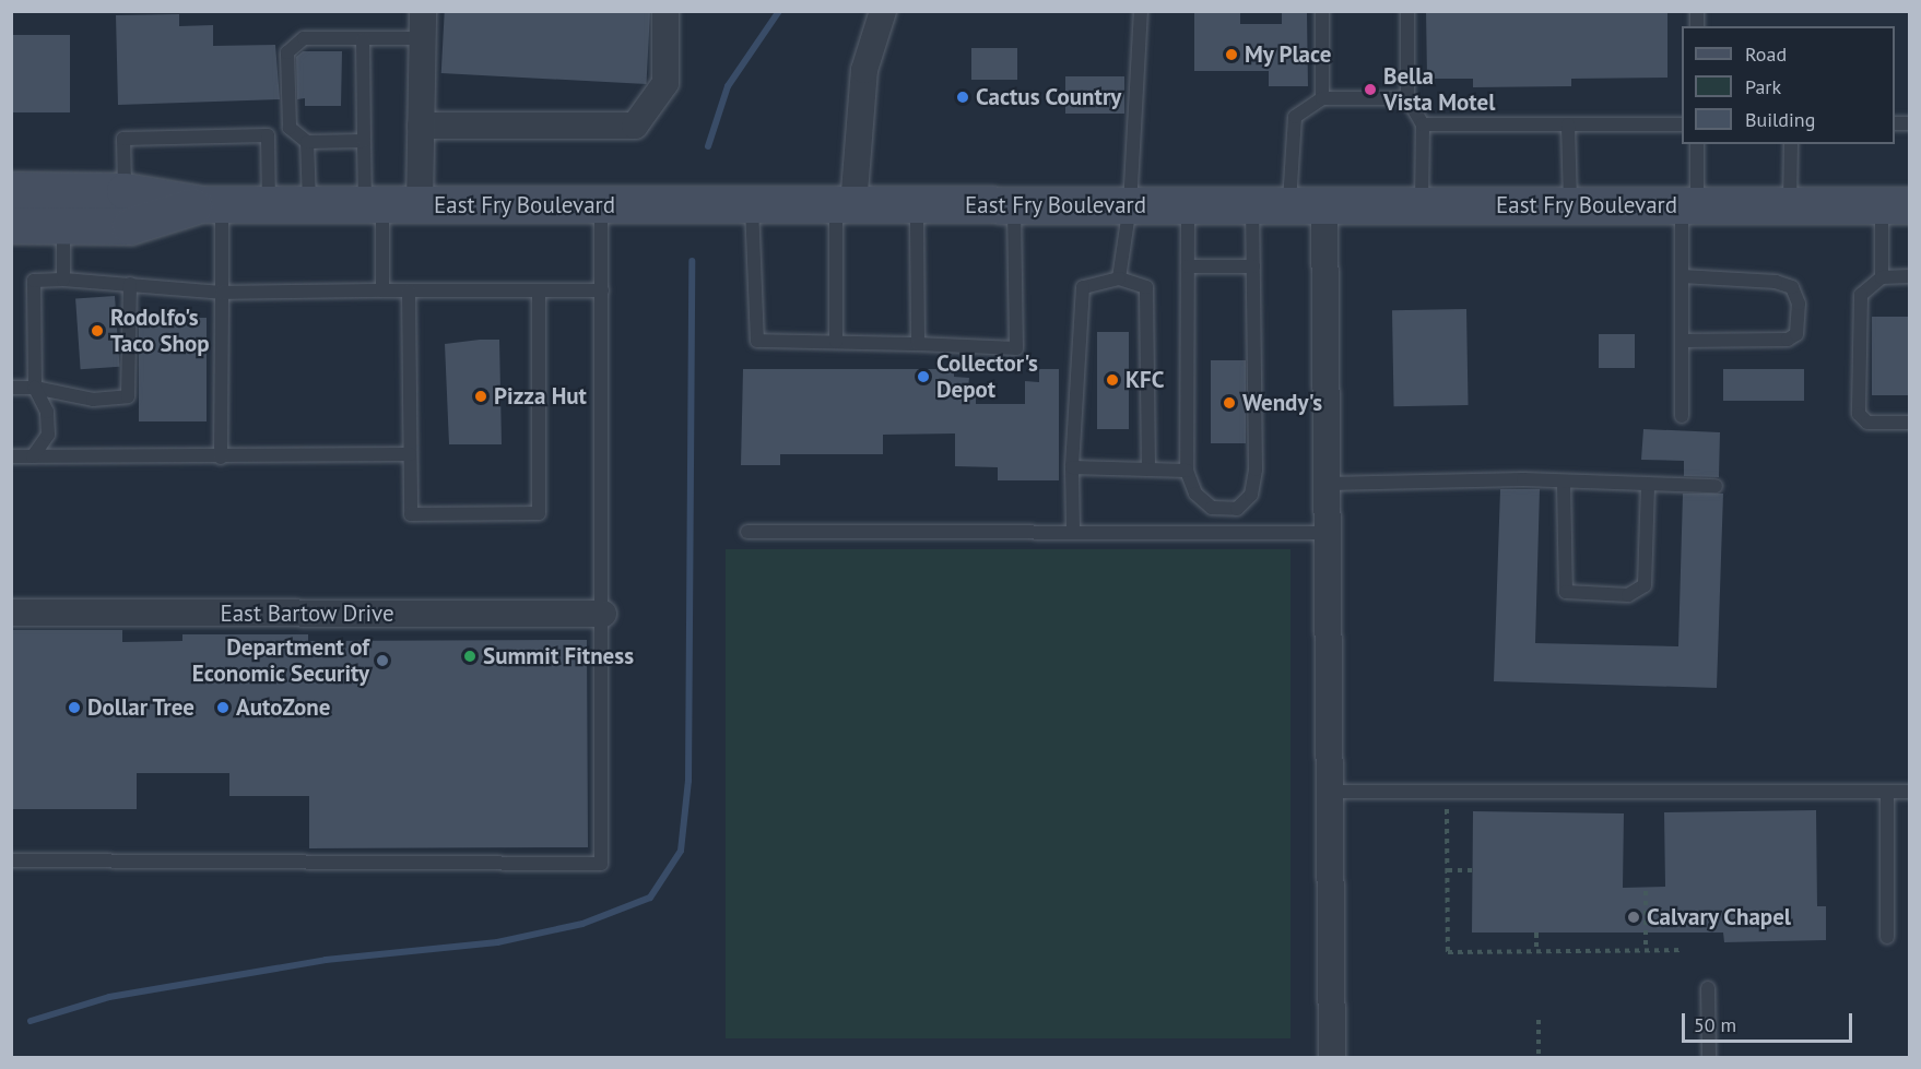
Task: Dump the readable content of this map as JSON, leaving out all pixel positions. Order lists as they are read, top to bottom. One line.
{"streets":{"main road":["East Fry Boulevard"],"street":["East Bartow Drive"]},"places":["My Place","Bella Vista Motel","Cactus Country","Rodolfo's Taco Shop","Collector's Depot","KFC","Pizza Hut","Wendy's","Summit Fitness","Department of Economic Security","Dollar Tree","AutoZone","Calvary Chapel"],"legend":["Road","Park","Building"],"scale_bar":"50 m"}
